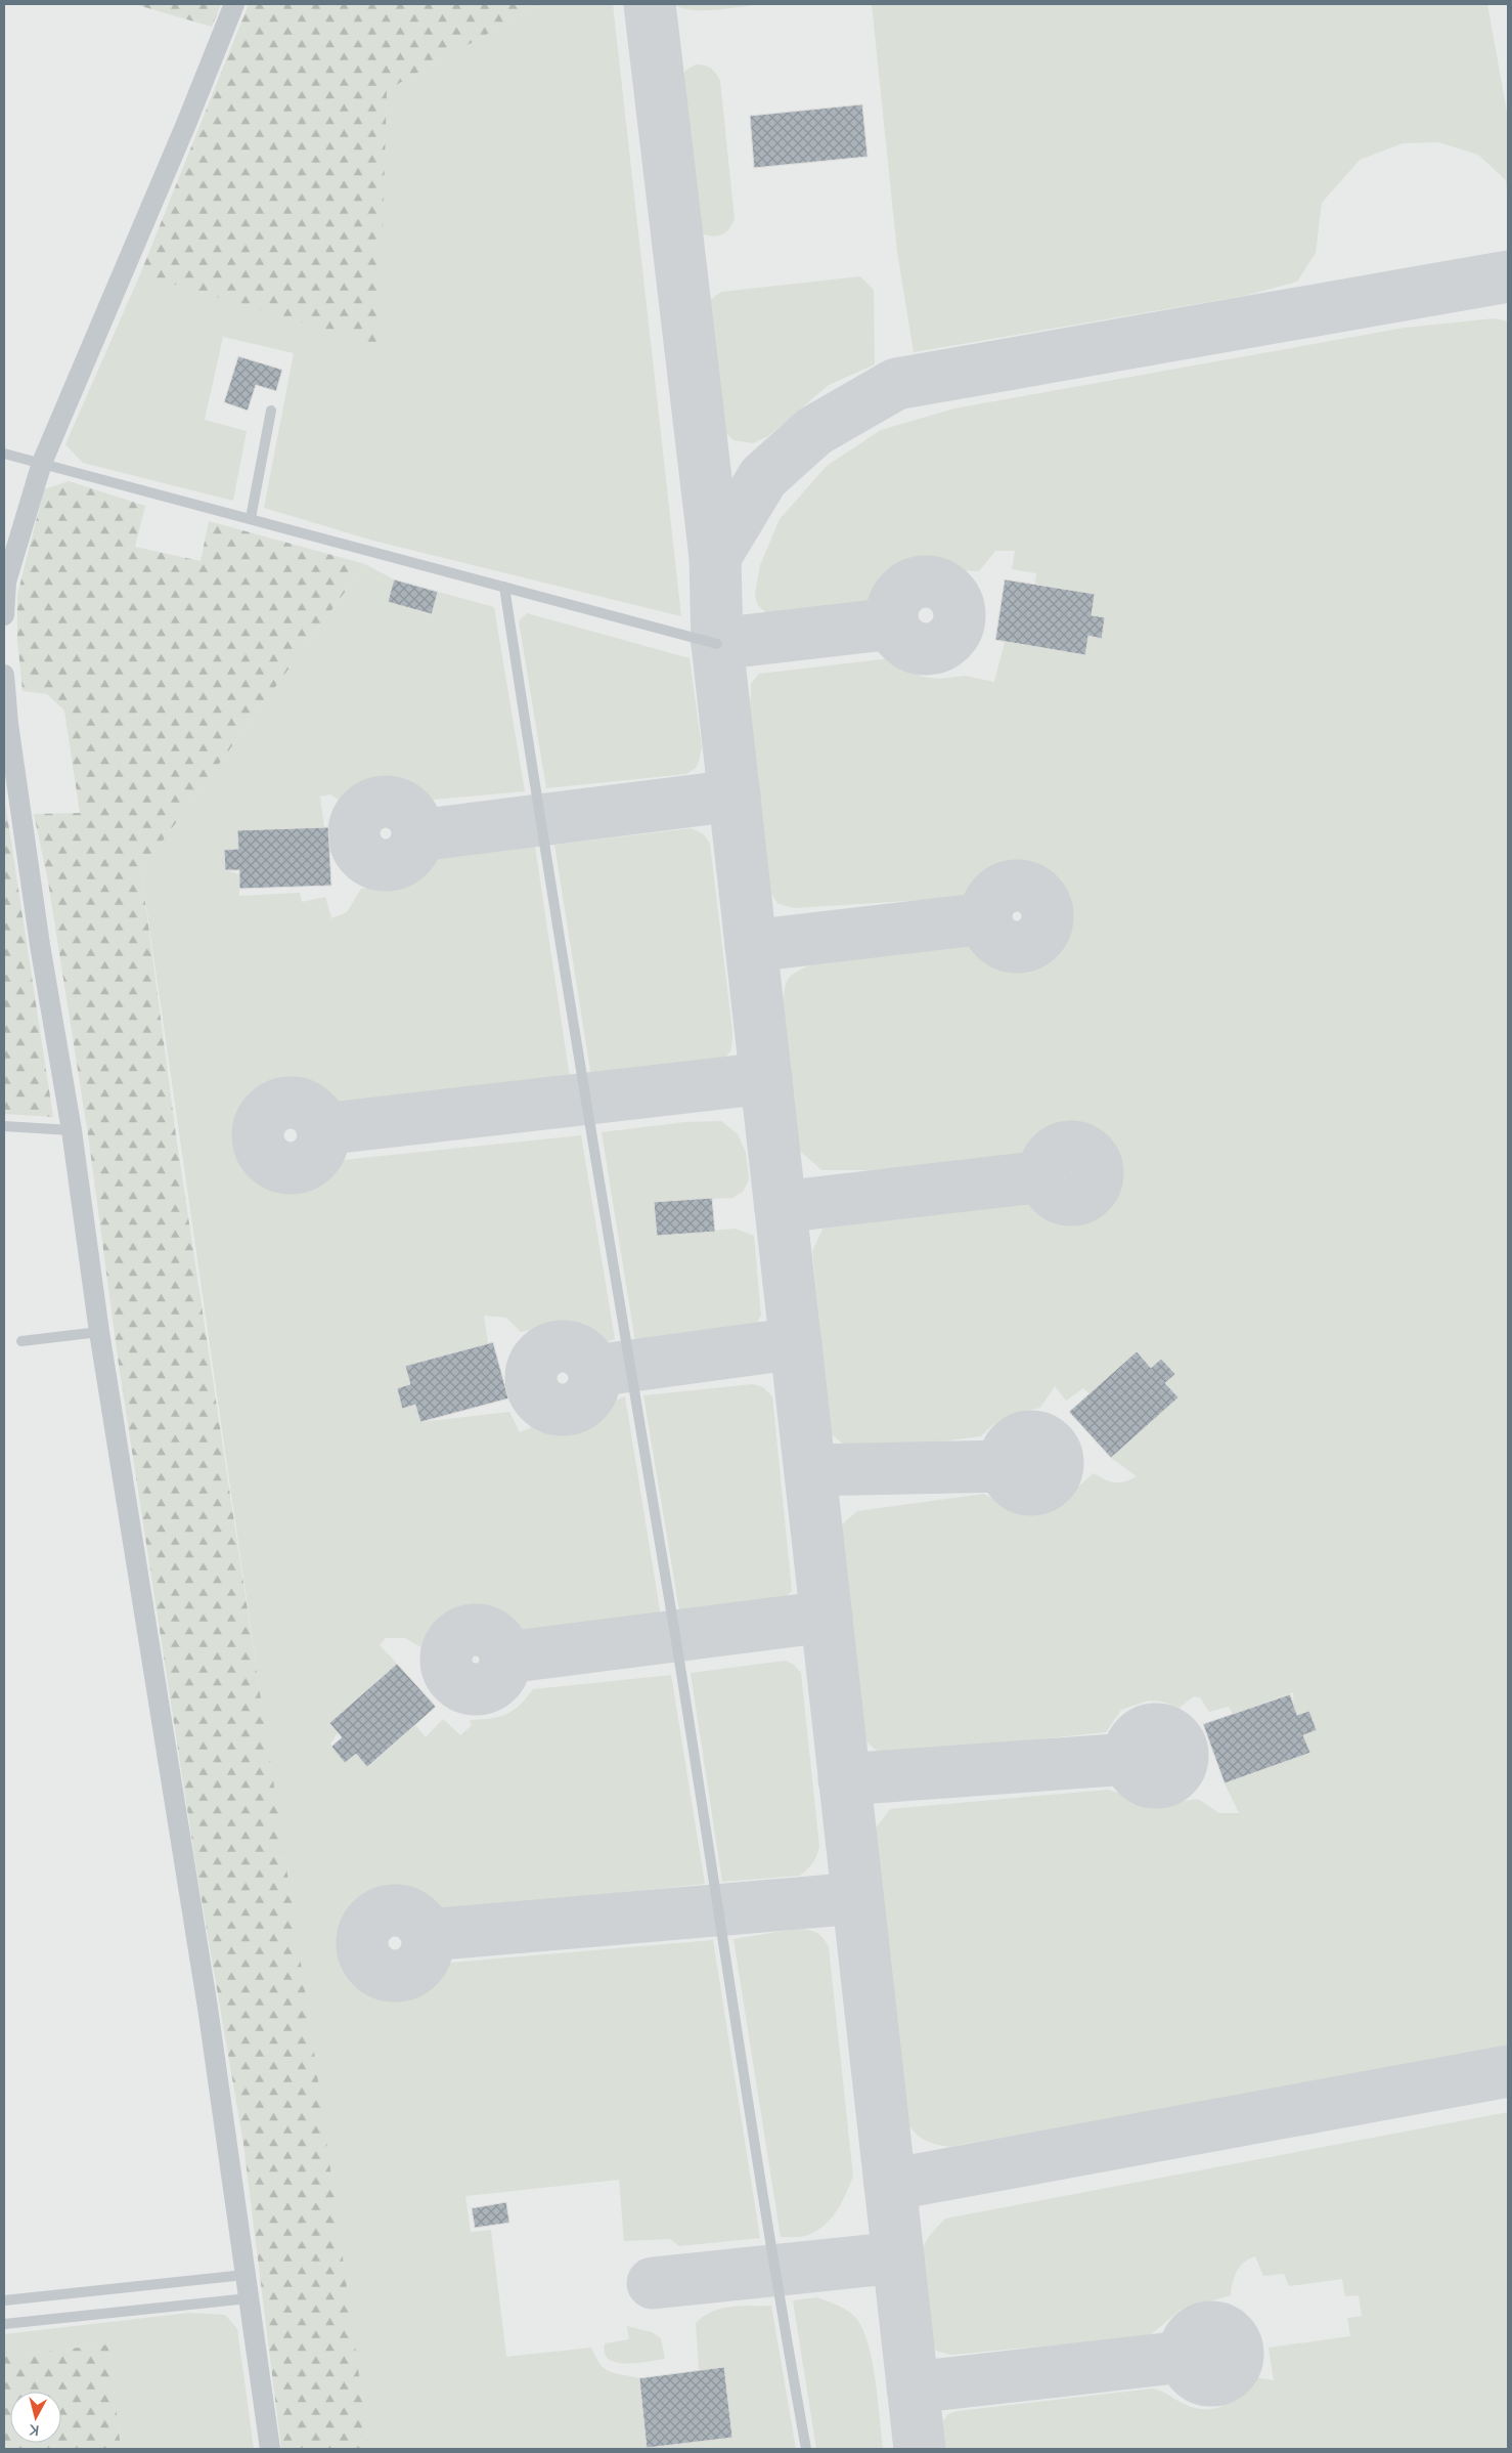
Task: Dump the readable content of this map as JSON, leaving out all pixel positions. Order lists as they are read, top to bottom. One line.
{"north":"bottom"}
